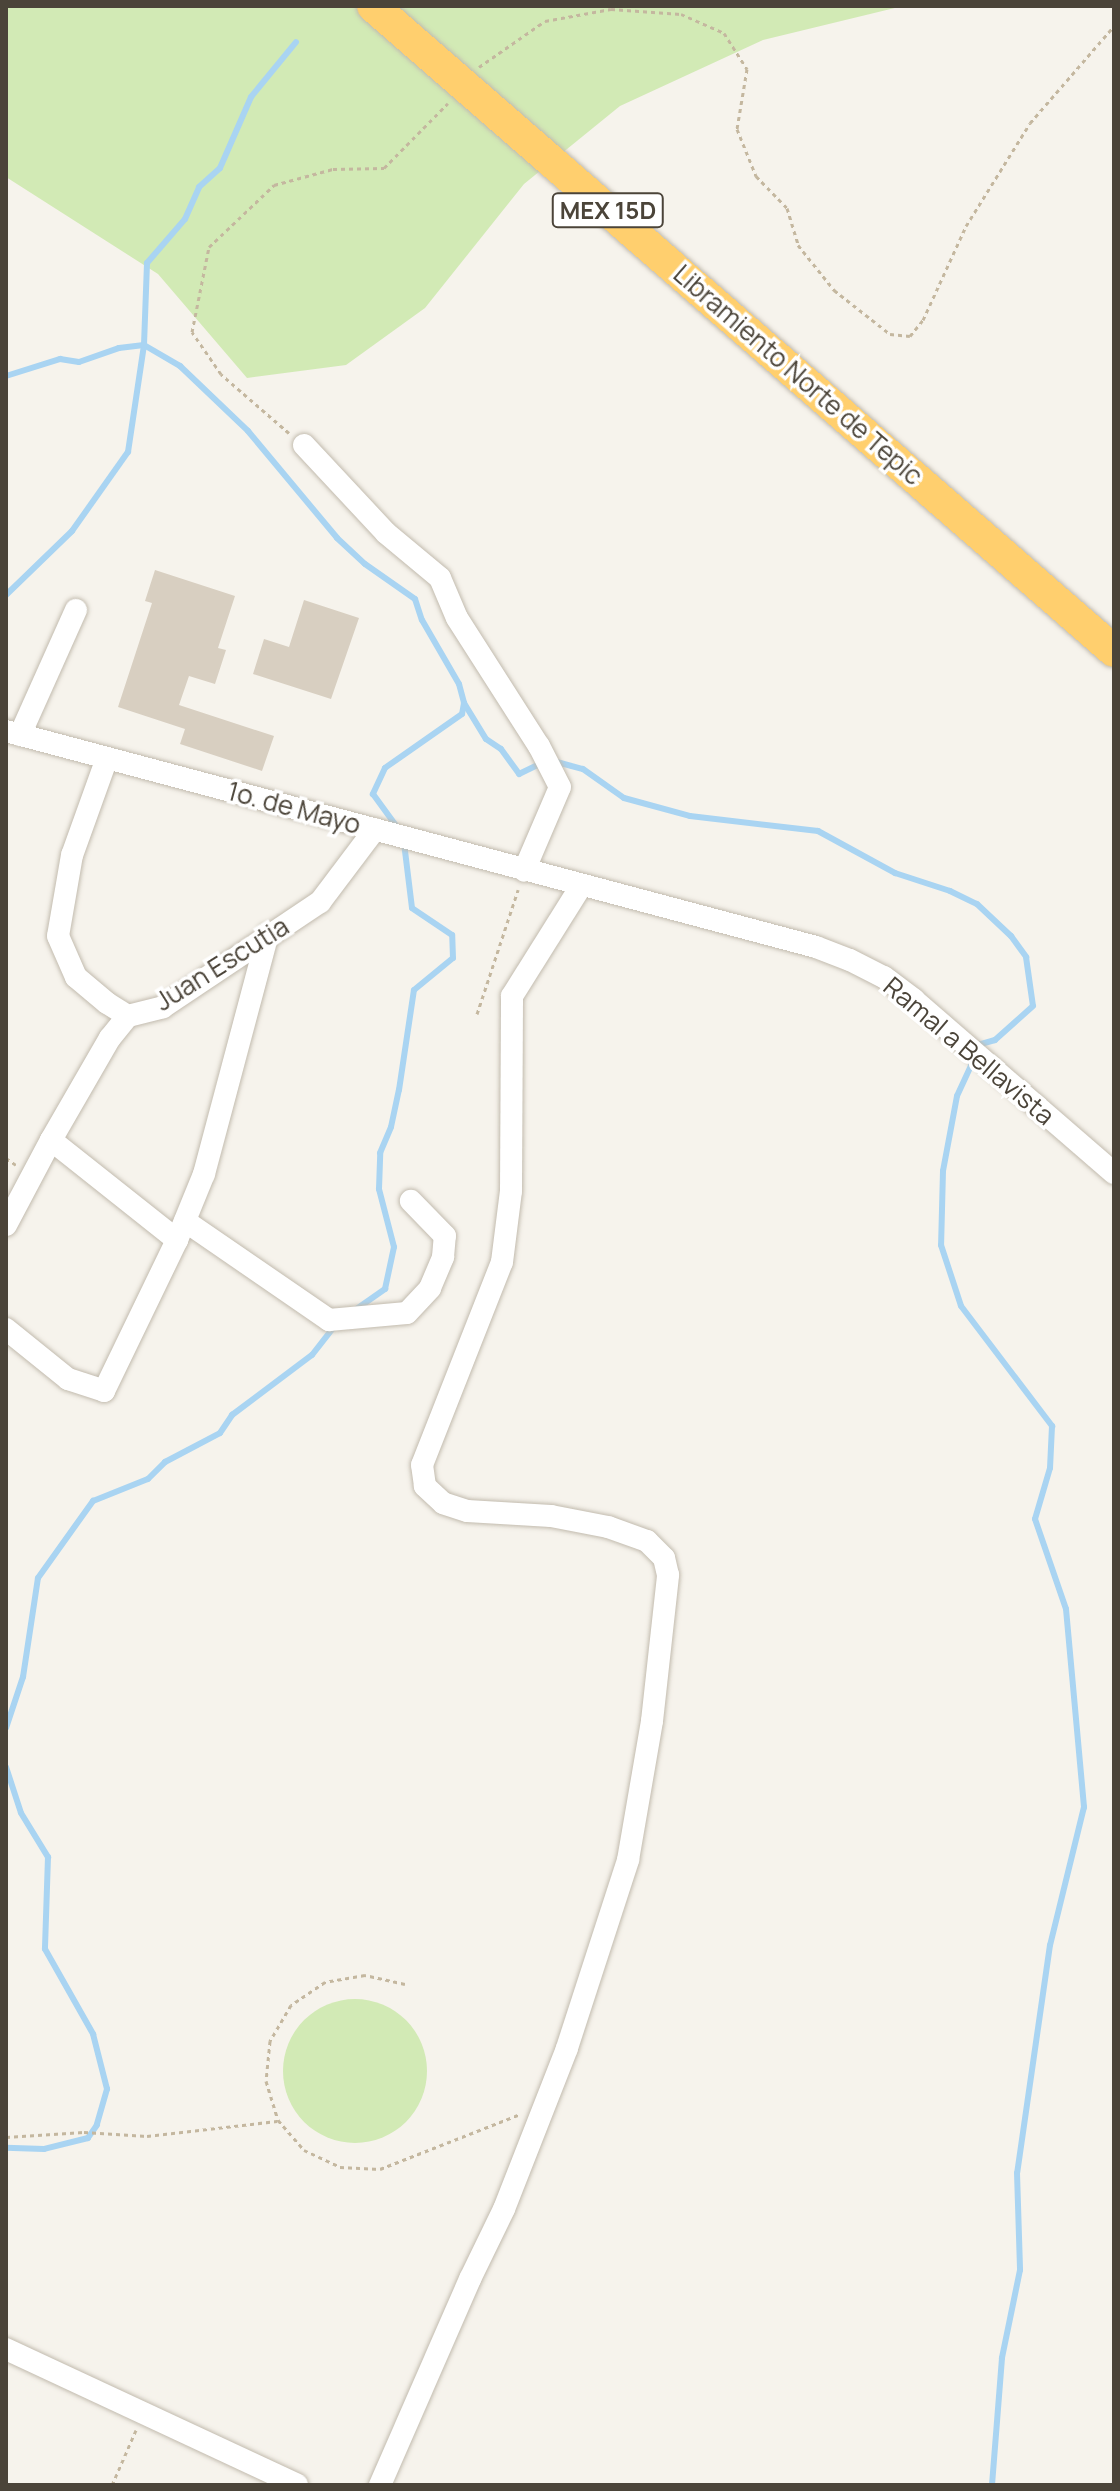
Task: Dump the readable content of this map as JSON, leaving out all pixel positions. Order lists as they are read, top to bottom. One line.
{"streets":{"highway":["MEX 15D","Libramiento Norte de Tepic"],"street":["1o. de Mayo","Juan Escutia","Ramal a Bellavista"]},"crossings":[["1o. de Mayo","Juan Escutia"],["1o. de Mayo","Ramal a Bellavista"]]}
